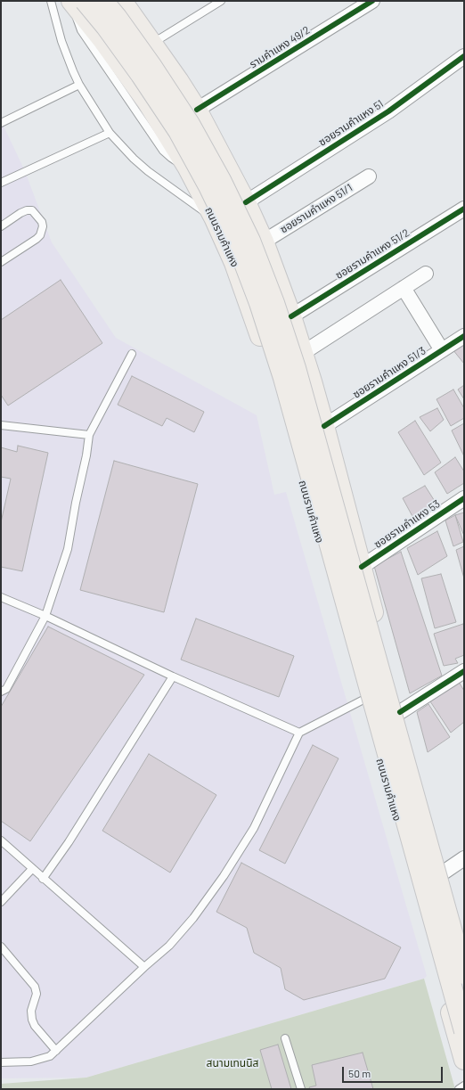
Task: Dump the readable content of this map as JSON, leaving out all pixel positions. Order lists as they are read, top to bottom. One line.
{"streets":{"main road":["ถนนรามคำแหง"],"street":["รามคำแหง 49/2","ซอยรามคำแหง 51","ซอยรามคำแหง 51/1","ซอยรามคำแหง 51/2","ซอยรามคำแหง 51/3","ซอยรามคำแหง 53"]},"parks":["สนามเทนนิส"],"scale_bar":"50 m"}
